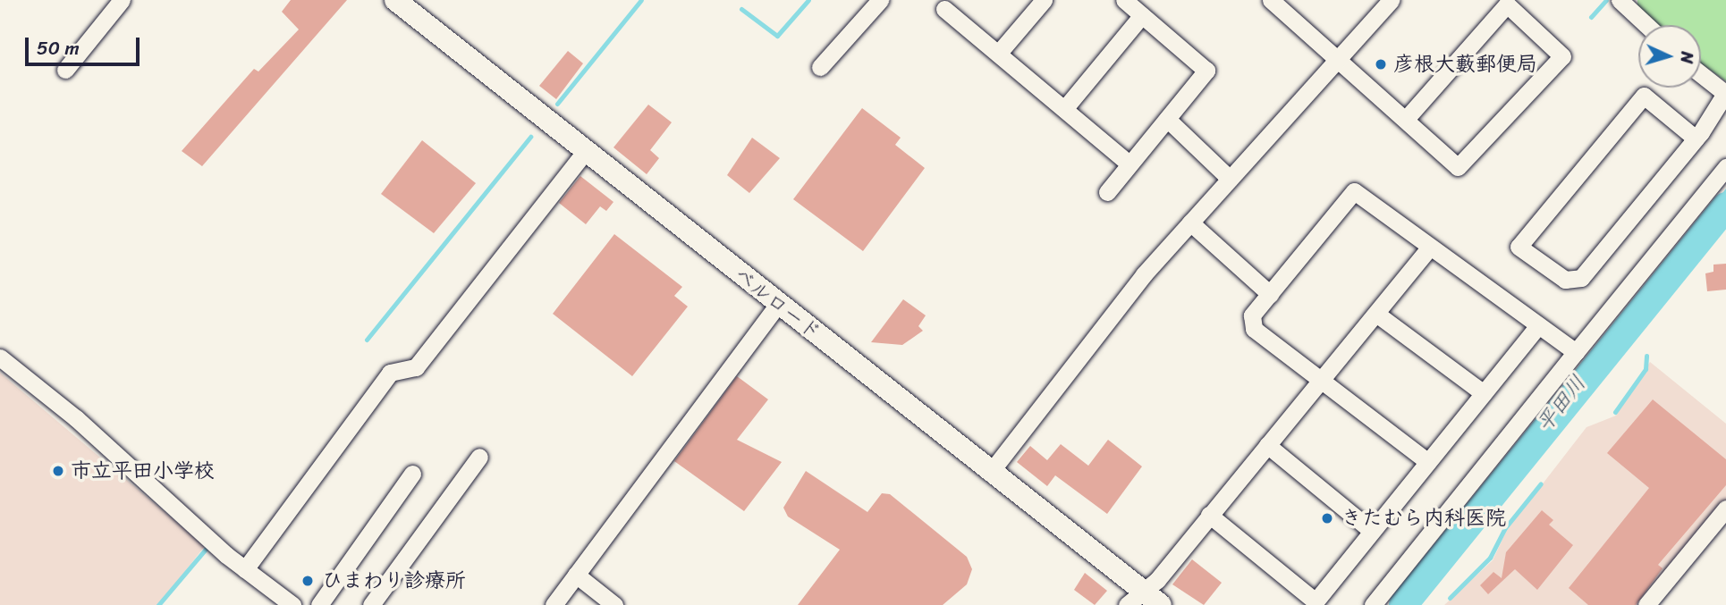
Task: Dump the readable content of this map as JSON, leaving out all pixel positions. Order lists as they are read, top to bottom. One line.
{"streets":{"main road":["ベルロード"]},"water":["平田川"],"places":["彦根大藪郵便局","市立平田小学校","きたむら内科医院","ひまわり診療所"],"scale_bar":"50 m","north":"right"}
